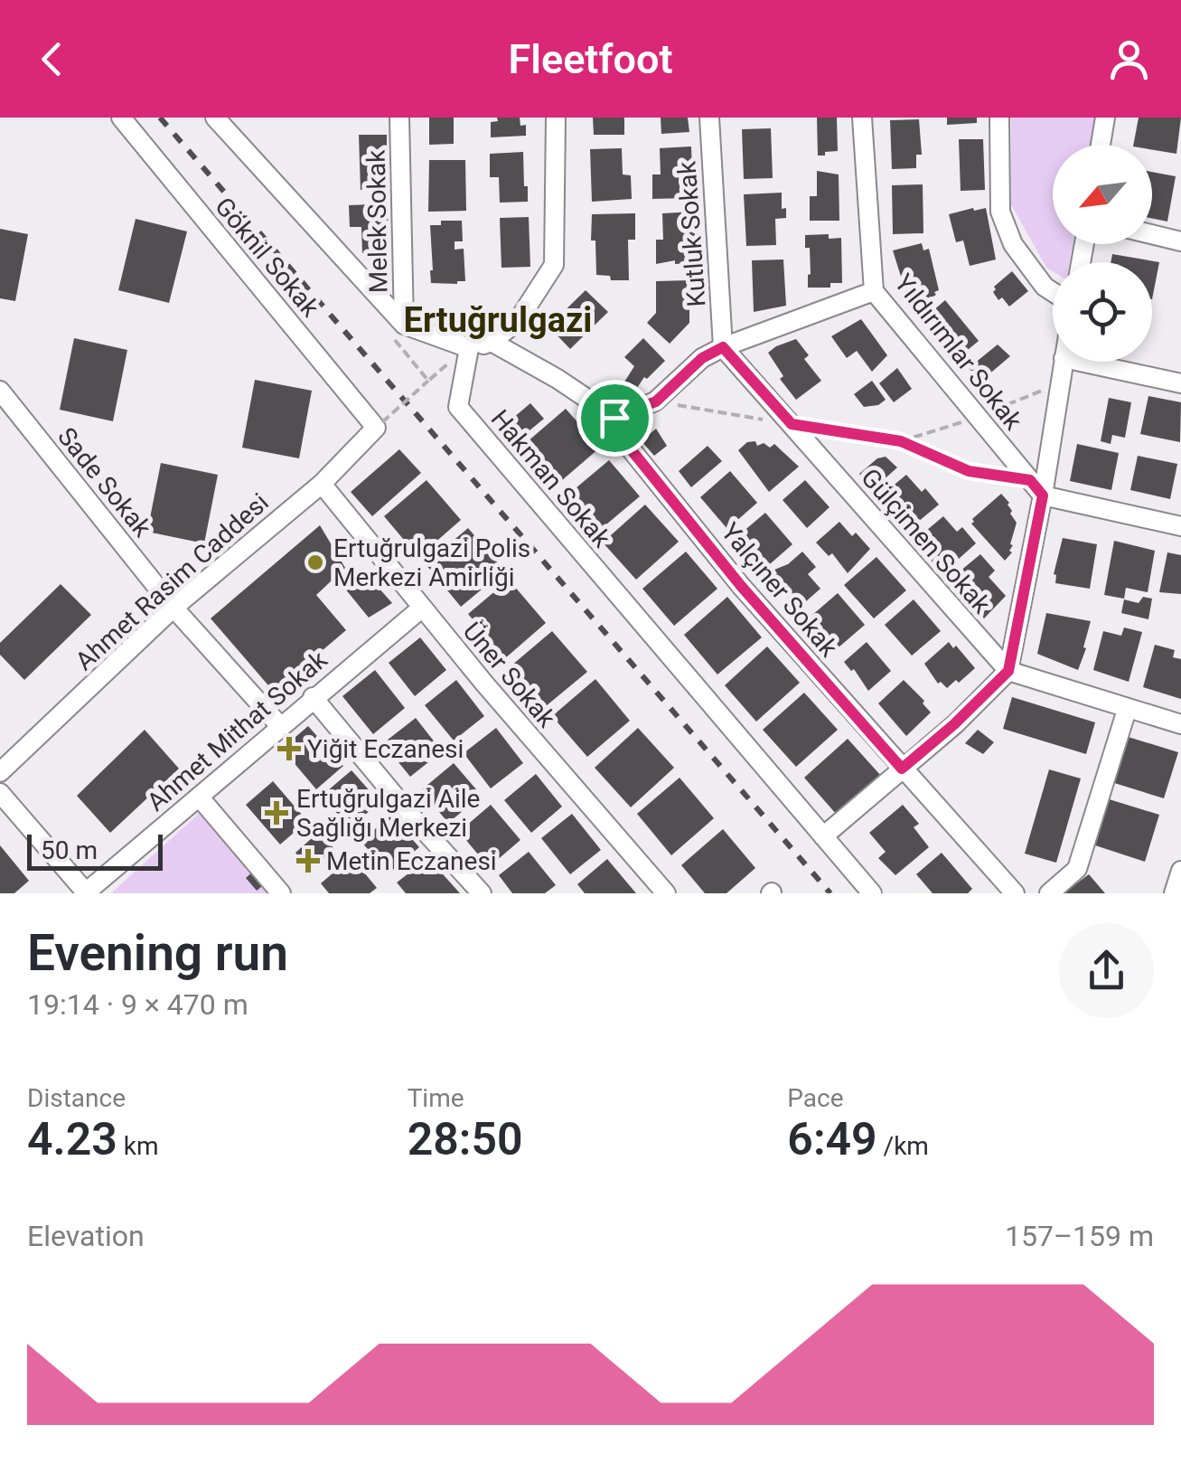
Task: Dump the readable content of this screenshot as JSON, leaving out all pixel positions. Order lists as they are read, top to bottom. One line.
{"streets":{"street":["Melek Sokak","Kutluk Sokak","Göknil Sokak","Yıldırımlar Sokak","Hakman Sokak","Sade Sokak","Gülçimen Sokak","Ahmet Rasim Caddesi","Yalçıner Sokak","Üner Sokak","Ahmet Mithat Sokak"]},"crossings":[["Kutluk Sokak","Gülçimen Sokak"],["Göknil Sokak","Ahmet Rasim Caddesi"],["Sade Sokak","Ahmet Rasim Caddesi"],["Sade Sokak","Ahmet Mithat Sokak"],["Ahmet Rasim Caddesi","Üner Sokak"],["Üner Sokak","Ahmet Mithat Sokak"]],"districts":["Ertuğrulgazi"],"places":{"other":["Ertuğrulgazi Polis Merkezi Amirliği"],"health":["Yiğit Eczanesi","Ertuğrulgazi Aile Sağlığı Merkezi","Metin Eczanesi"]},"scale_bar":"50 m","north":"bottom left","page":{"header":"Fleetfoot","scale":"50 m","heading":["Evening run","19:14 · 9 × 470 m"],"stats":[["Distance","4.23 km"],["Time","28:50"],["Pace","6:49 /km"]],"chart":["Elevation","157–159 m"]}}
